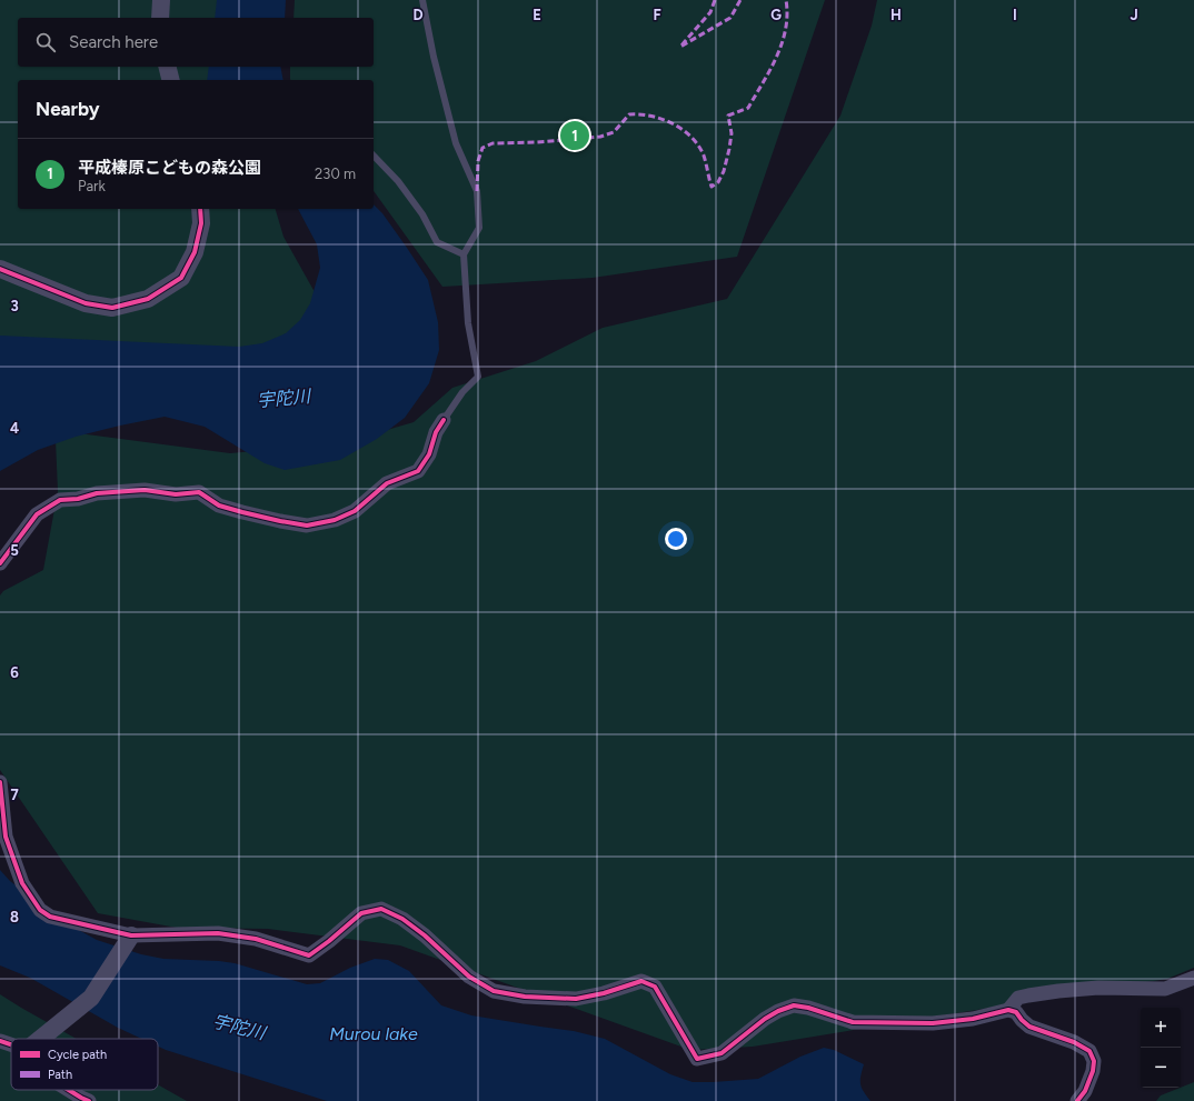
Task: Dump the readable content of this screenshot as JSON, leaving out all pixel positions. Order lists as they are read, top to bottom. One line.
{"water":["宇陀川","Murou lake"],"legend":["Cycle path","Path"],"page":{"search":"Search here","heading":"Nearby","pins":"1","list":[{"mark":"1","name":"平成榛原こどもの森公園","note":"Park","value":"230 m"}],"map_buttons":["+","−"]},"grid":{"columns":["D","E","F","G","H","I","J"],"rows":["3","4","5","6","7","8"]}}
